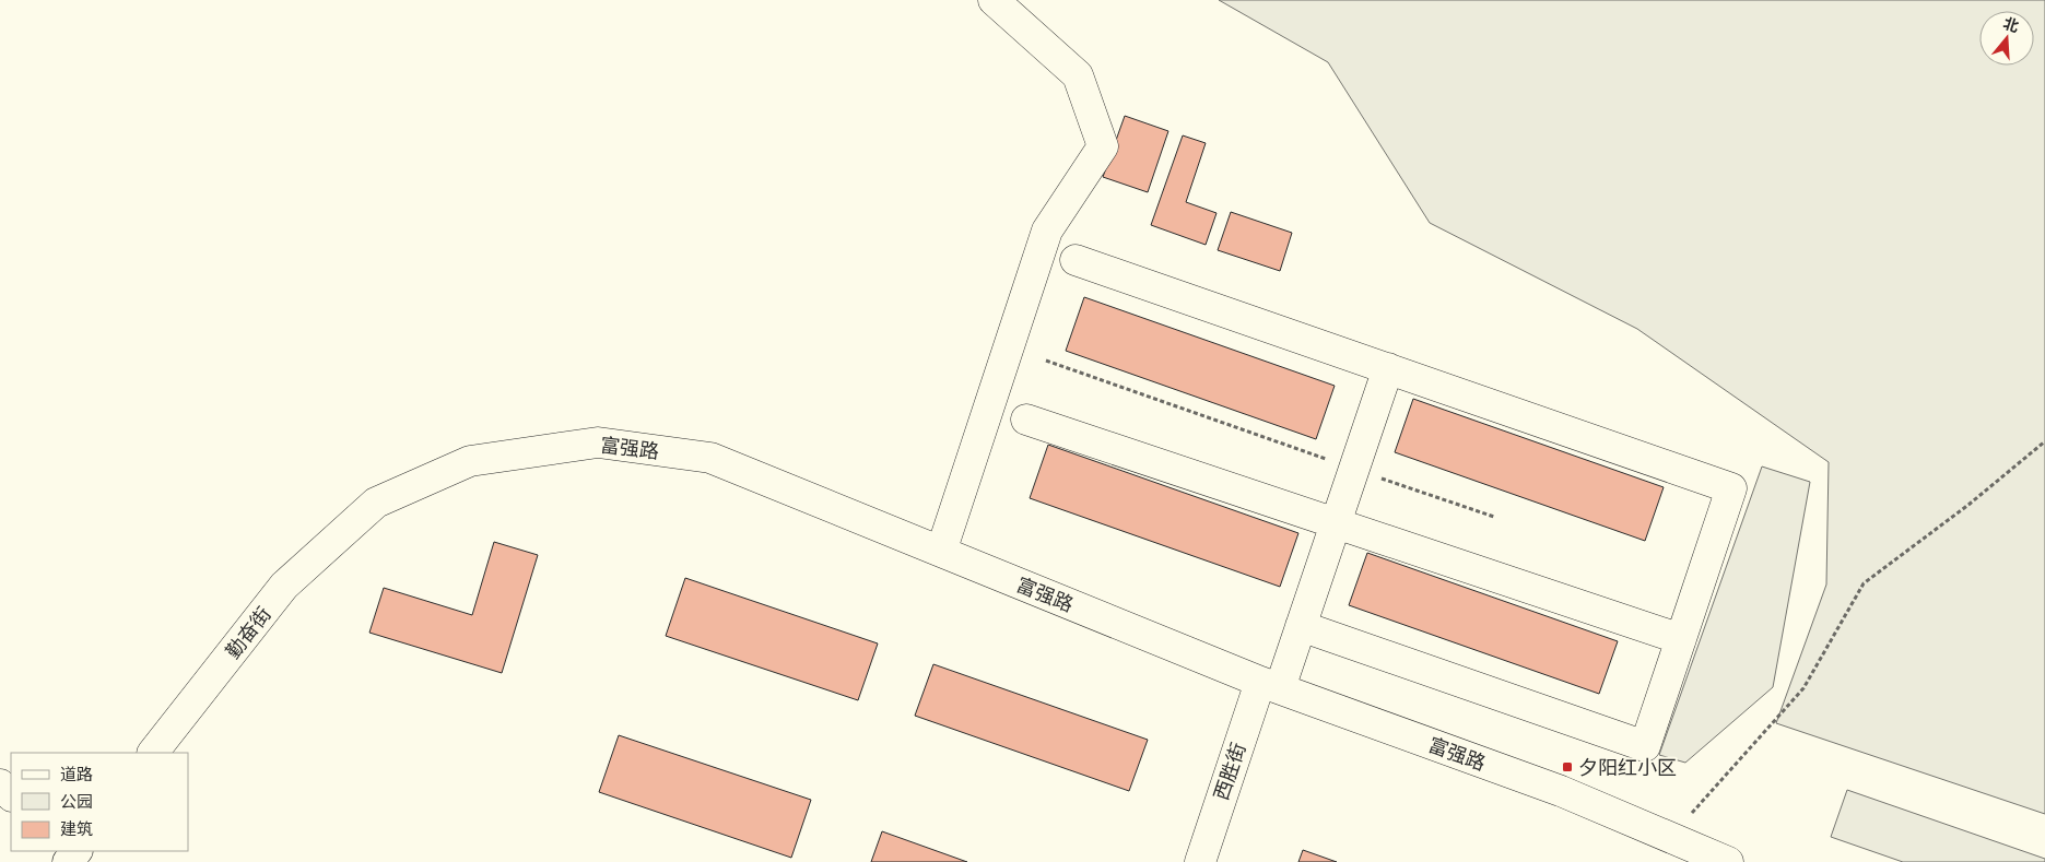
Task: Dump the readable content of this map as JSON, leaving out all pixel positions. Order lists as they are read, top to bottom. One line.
{"streets":{"street":["富强路","勤奋街","西胜街"]},"crossings":[["富强路","勤奋街"],["富强路","西胜街"]],"places":{"transit":["夕阳红小区"]},"legend":["道路","公园","建筑"],"north":"top"}
